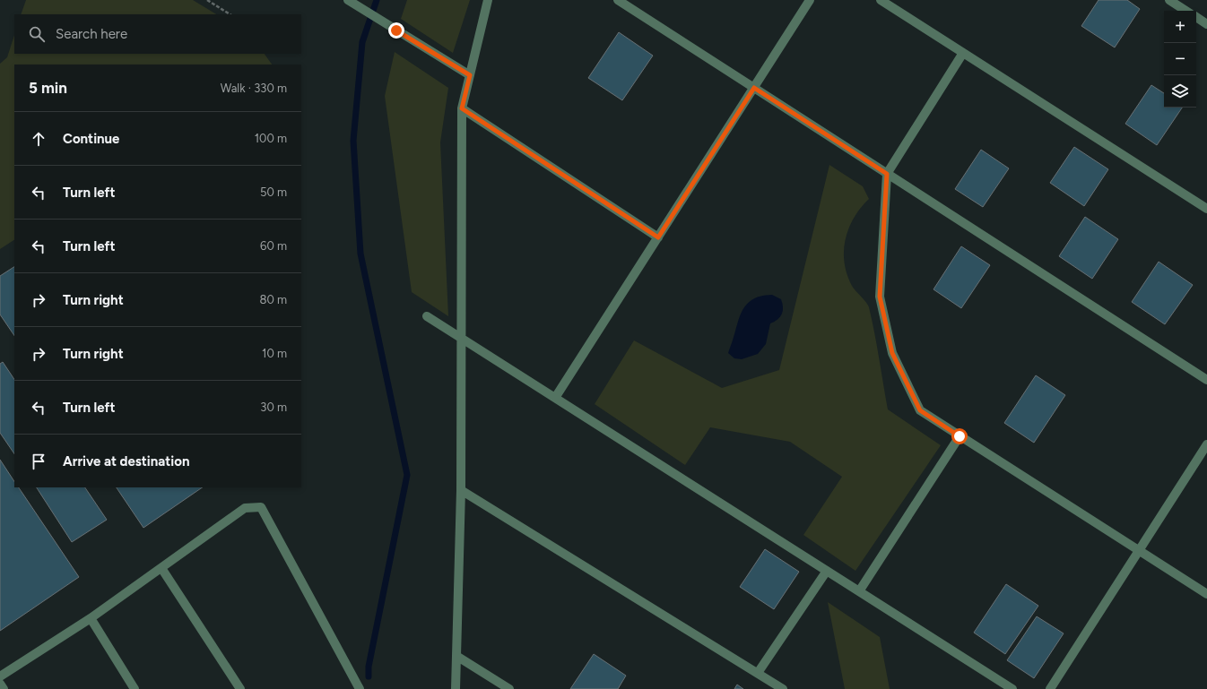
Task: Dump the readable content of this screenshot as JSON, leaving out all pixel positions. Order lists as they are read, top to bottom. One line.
{"page":{"map_buttons":["+","−"],"search":"Search here","heading":["5 min","Walk · 330 m"],"list":[["Continue","100 m"],["Turn left","50 m"],["Turn left","60 m"],["Turn right","80 m"],["Turn right","10 m"],["Turn left","30 m"],"Arrive at destination"]}}
